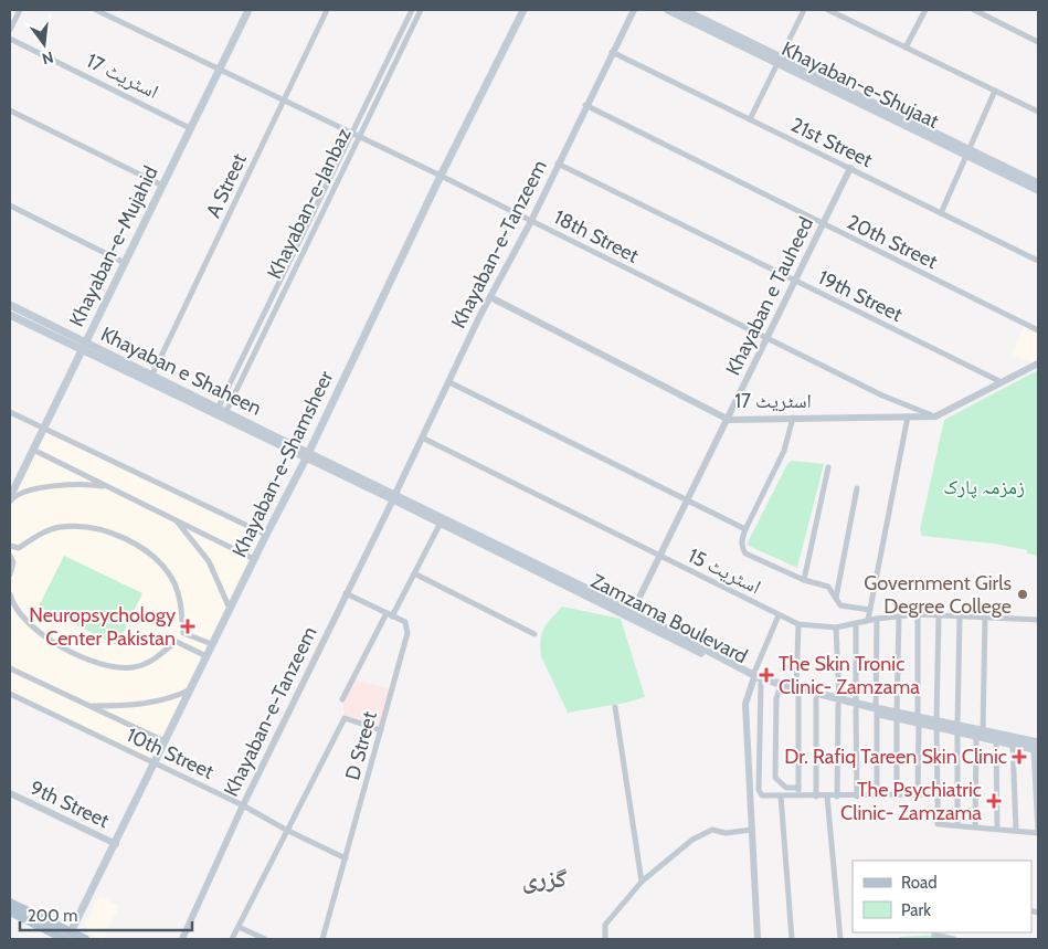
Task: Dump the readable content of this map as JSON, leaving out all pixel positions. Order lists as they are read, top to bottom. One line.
{"streets":{"main road":["Khayaban-e-Shujaat","Khayaban-e-Mujahid","Khayaban e Shaheen","Khayaban-e-Shamsheer","Zamzama Boulevard"],"street":["اسٹریٹ 17","21st Street","A Street","Khayaban-e-Janbaz","18th Street","20th Street","Khayaban-e-Tanzeem","Khayaban e Tauheed","19th Street","اسٹریٹ 15","D Street","10th Street","9th Street"]},"crossings":[["اسٹریٹ 17","18th Street"],["اسٹریٹ 17","Khayaban-e-Tanzeem"],["اسٹریٹ 17","Khayaban-e-Mujahid"],["اسٹریٹ 17","Khayaban e Tauheed"],["اسٹریٹ 17","19th Street"],["21st Street","Khayaban-e-Tanzeem"],["21st Street","Khayaban e Tauheed"],["A Street","18th Street"],["A Street","Khayaban e Shaheen"],["Khayaban-e-Janbaz","18th Street"],["Khayaban-e-Janbaz","Khayaban e Shaheen"],["18th Street","Khayaban-e-Tanzeem"],["18th Street","Khayaban-e-Mujahid"],["18th Street","Khayaban e Tauheed"],["18th Street","Khayaban-e-Shamsheer"],["20th Street","Khayaban-e-Tanzeem"],["20th Street","Khayaban e Tauheed"],["Khayaban-e-Tanzeem","19th Street"],["Khayaban-e-Tanzeem","اسٹریٹ 15"],["Khayaban-e-Tanzeem","Zamzama Boulevard"],["Khayaban-e-Tanzeem","D Street"],["Khayaban-e-Tanzeem","10th Street"],["Khayaban-e-Mujahid","Khayaban e Shaheen"],["Khayaban e Tauheed","19th Street"],["Khayaban e Tauheed","اسٹریٹ 15"],["Khayaban e Tauheed","Zamzama Boulevard"],["Khayaban e Shaheen","Khayaban-e-Shamsheer"],["Khayaban e Shaheen","Zamzama Boulevard"],["Khayaban-e-Shamsheer","Zamzama Boulevard"],["Khayaban-e-Shamsheer","10th Street"],["Khayaban-e-Shamsheer","9th Street"],["D Street","10th Street"]],"districts":["گزری"],"parks":["زمزمہ پارک"],"places":{"other":["Government Girls Degree College"],"health":["Neuropsychology Center Pakistan","The Skin Tronic Clinic- Zamzama","Dr. Rafiq Tareen Skin Clinic","The Psychiatric Clinic- Zamzama"]},"legend":["Road","Park"],"scale_bar":"200 m","north":"bottom"}
